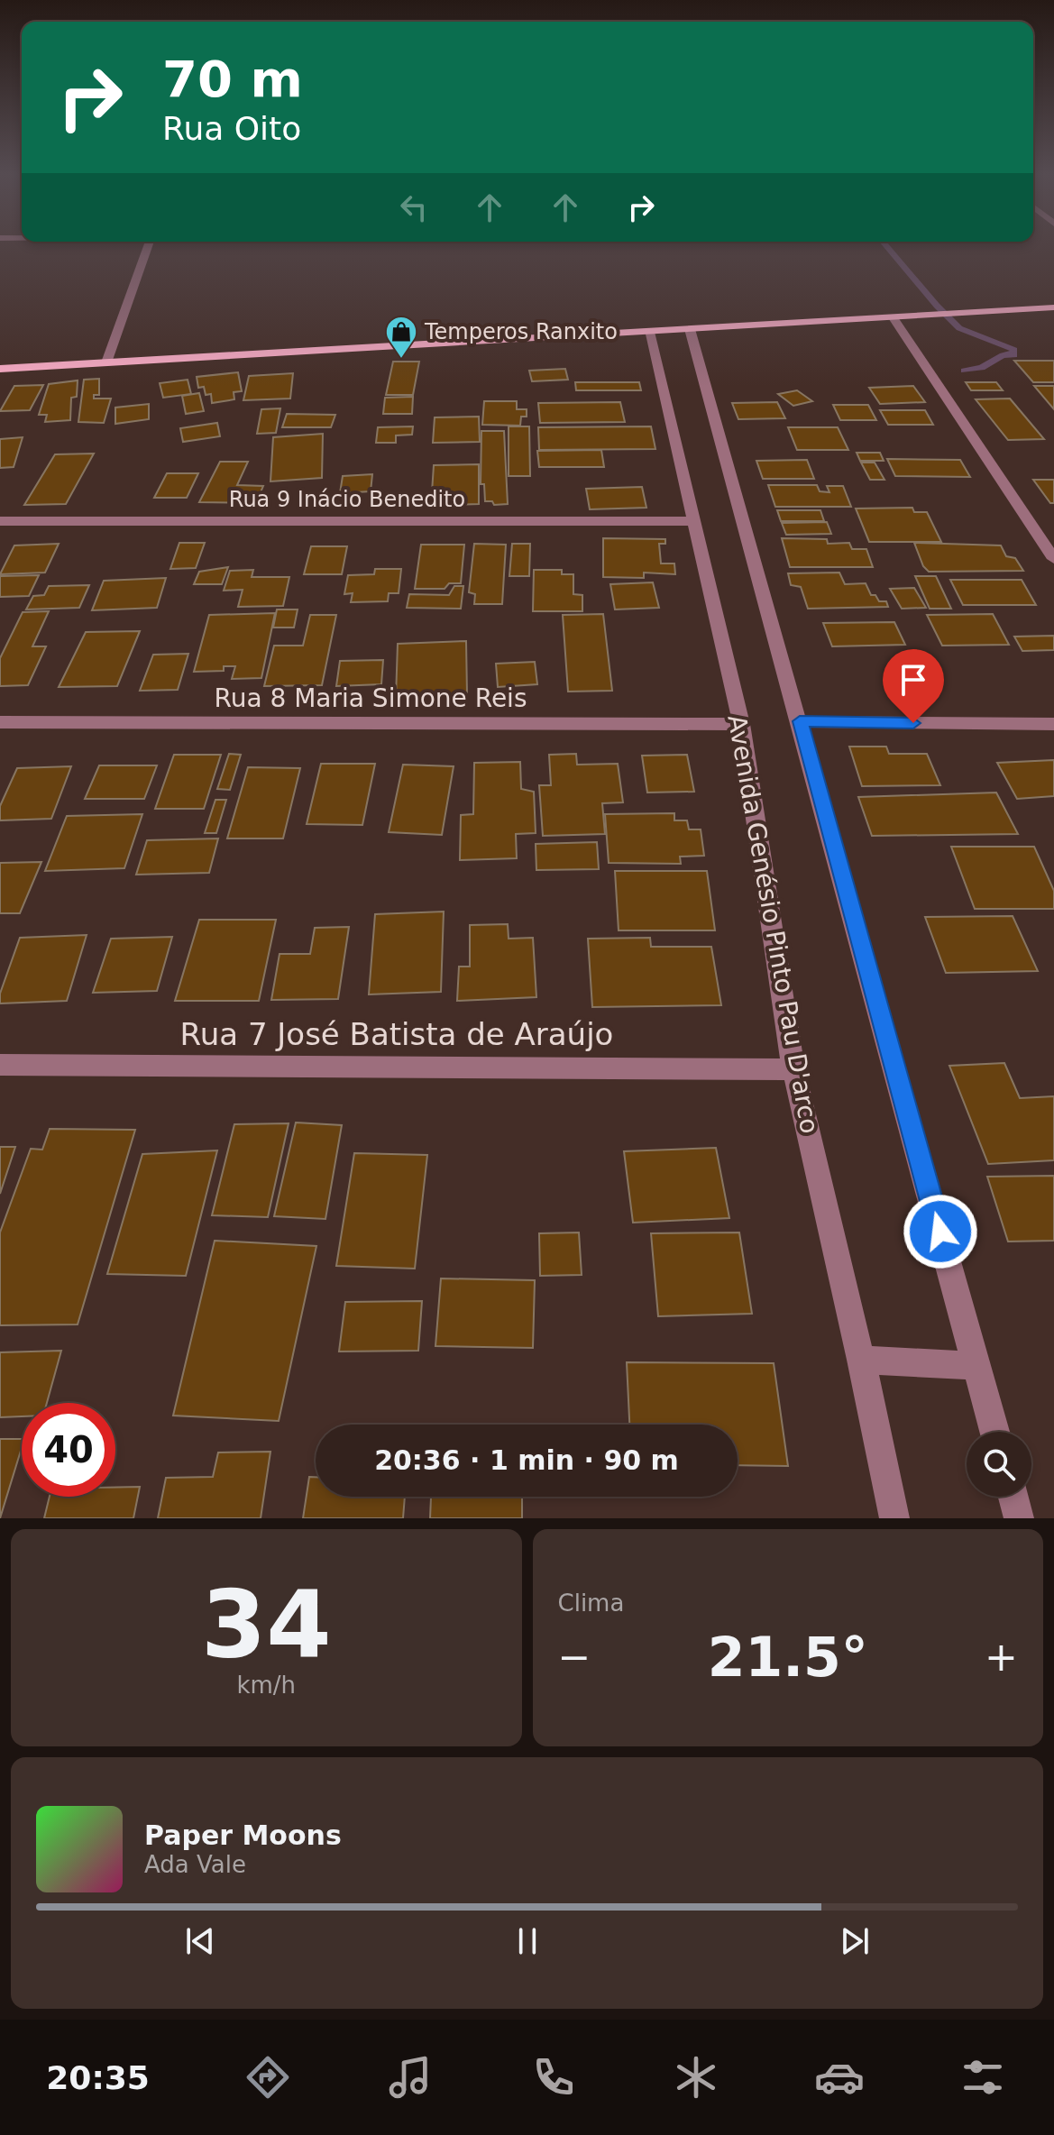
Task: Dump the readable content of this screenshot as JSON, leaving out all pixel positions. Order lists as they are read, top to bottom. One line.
{"streets":{"street":["Rua 9 Inácio Benedito","Rua 8 Maria Simone Reis","Avenida Genésio Pinto Pau D'arco","Rua 7 José Batista de Araújo"]},"crossings":[["Rua 9 Inácio Benedito","Avenida Genésio Pinto Pau D'arco"],["Rua 8 Maria Simone Reis","Avenida Genésio Pinto Pau D'arco"],["Avenida Genésio Pinto Pau D'arco","Rua 7 José Batista de Araújo"]],"places":{"shop":["Temperos Ranxito"]},"page":{"turn":["70 m","Rua Oito"],"limit":"40","trip":"20:36 · 1 min · 90 m","tile":[["34","km/h"],"Clima"],"heat":["−","21.5°","+"],"song":["Paper Moons","Ada Vale"],"tabs":"20:35"}}
